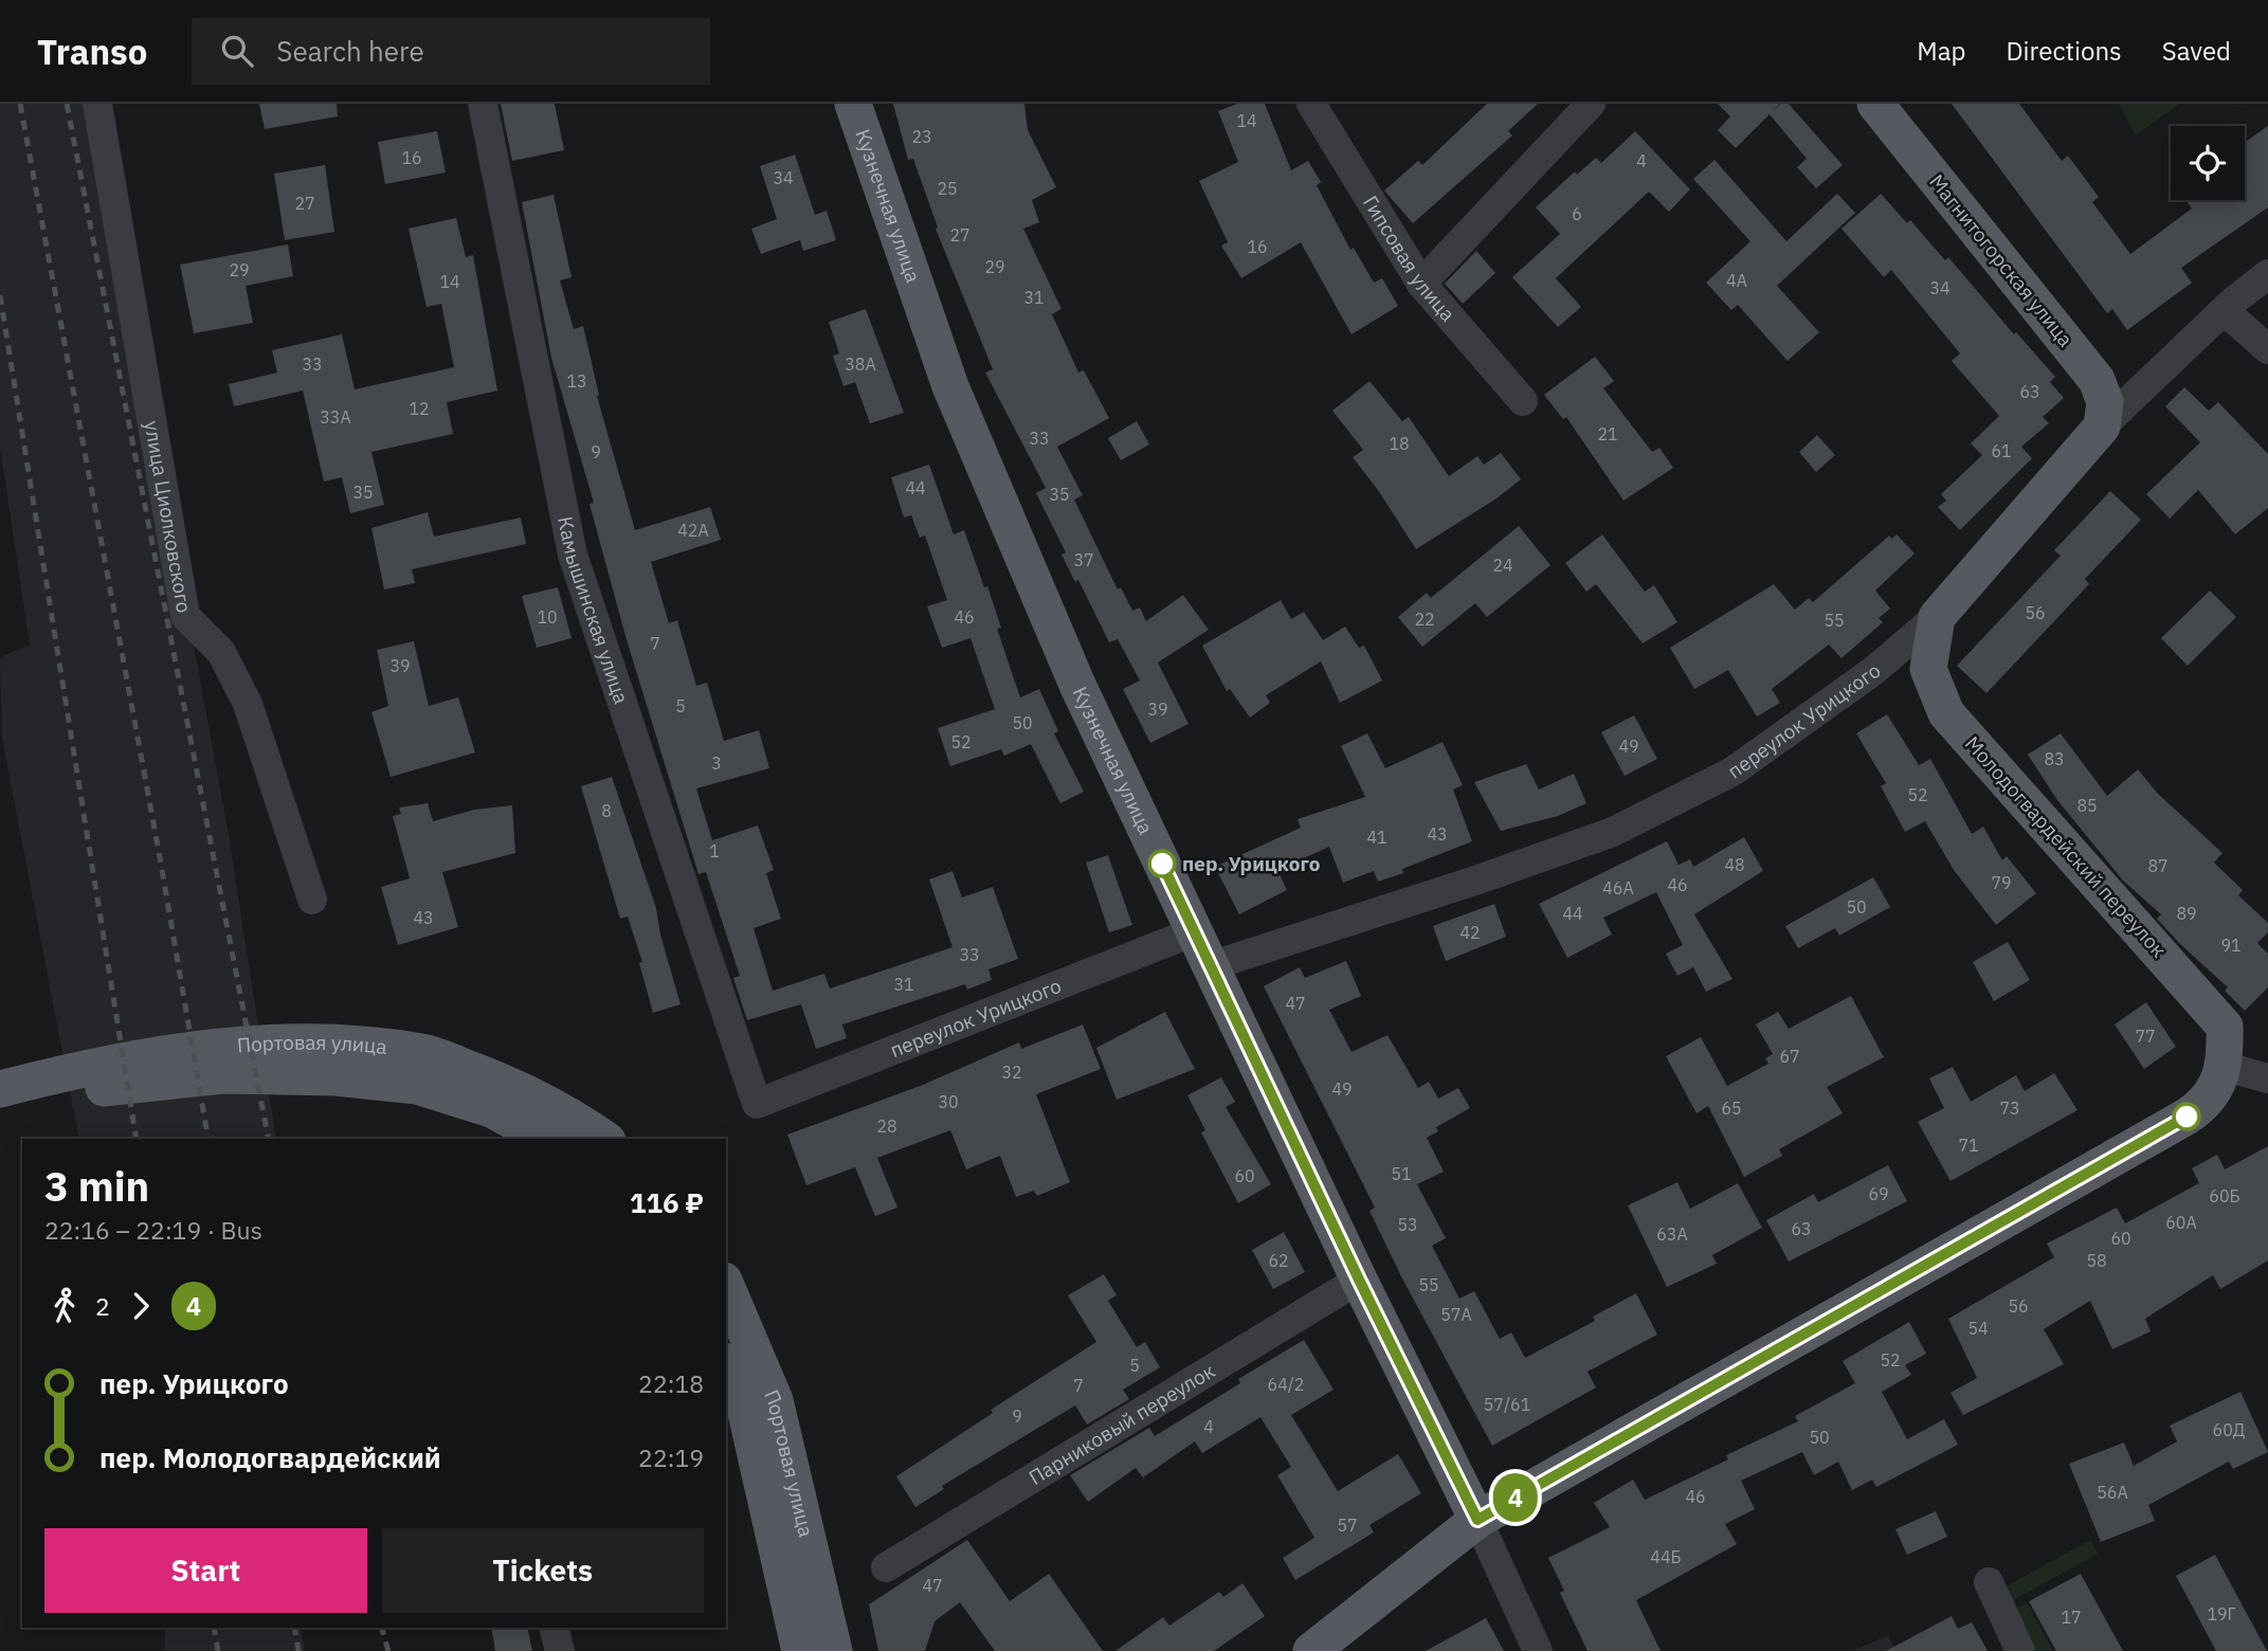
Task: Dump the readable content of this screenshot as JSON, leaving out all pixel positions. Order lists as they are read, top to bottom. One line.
{"streets":{"main road":["Кузнечная улица","Магнитогорская улица","переулок Урицкого","Молодогвардейский переулок","Портовая улица"],"street":["Гипсовая улица","улица Циолковского","Камышинская улица","Парниковый переулок"]},"crossings":[["Кузнечная улица","переулок Урицкого"],["Кузнечная улица","Парниковый переулок"],["Магнитогорская улица","переулок Урицкого"],["Камышинская улица","переулок Урицкого"],["переулок Урицкого","Молодогвардейский переулок"]],"places":["пер. Урицкого"],"lines":["bus line 4"],"house_numbers":["14","23","16","4","34","25","27","6","27","16","29","29","4А","14","34","31","33","38А","13","63","12","33А","21","33","18","61","9","44","35","35","42А","37","24","56","10","46","22","55","7","39","5","39","50","52","49","83","3","52","85","8","43","41","1","48","87","79","46","46А","50","44","89","43","42","91","33","31","47","77","67","32","49","30","65","73","28","71","51","60","69","60Б","60А","53","63","63А","60","62","58","55","56","57А","54","52","5","64/2","7","57/61","9","4","60Д","50","56А","46","57","44Б","47","19Г","17"],"page":{"header":"Transo","search":"Search here","nav":["Map","Directions","Saved"],"on_map":"4","heading":["3 min","22:16 – 22:19 · Bus","116 ₽"],"legs":["2","4"],"list":[{"name":"пер. Урицкого","value":"22:18"},{"name":"пер. Молодогвардейский","value":"22:19"}],"buttons":["Start","Tickets"]}}
